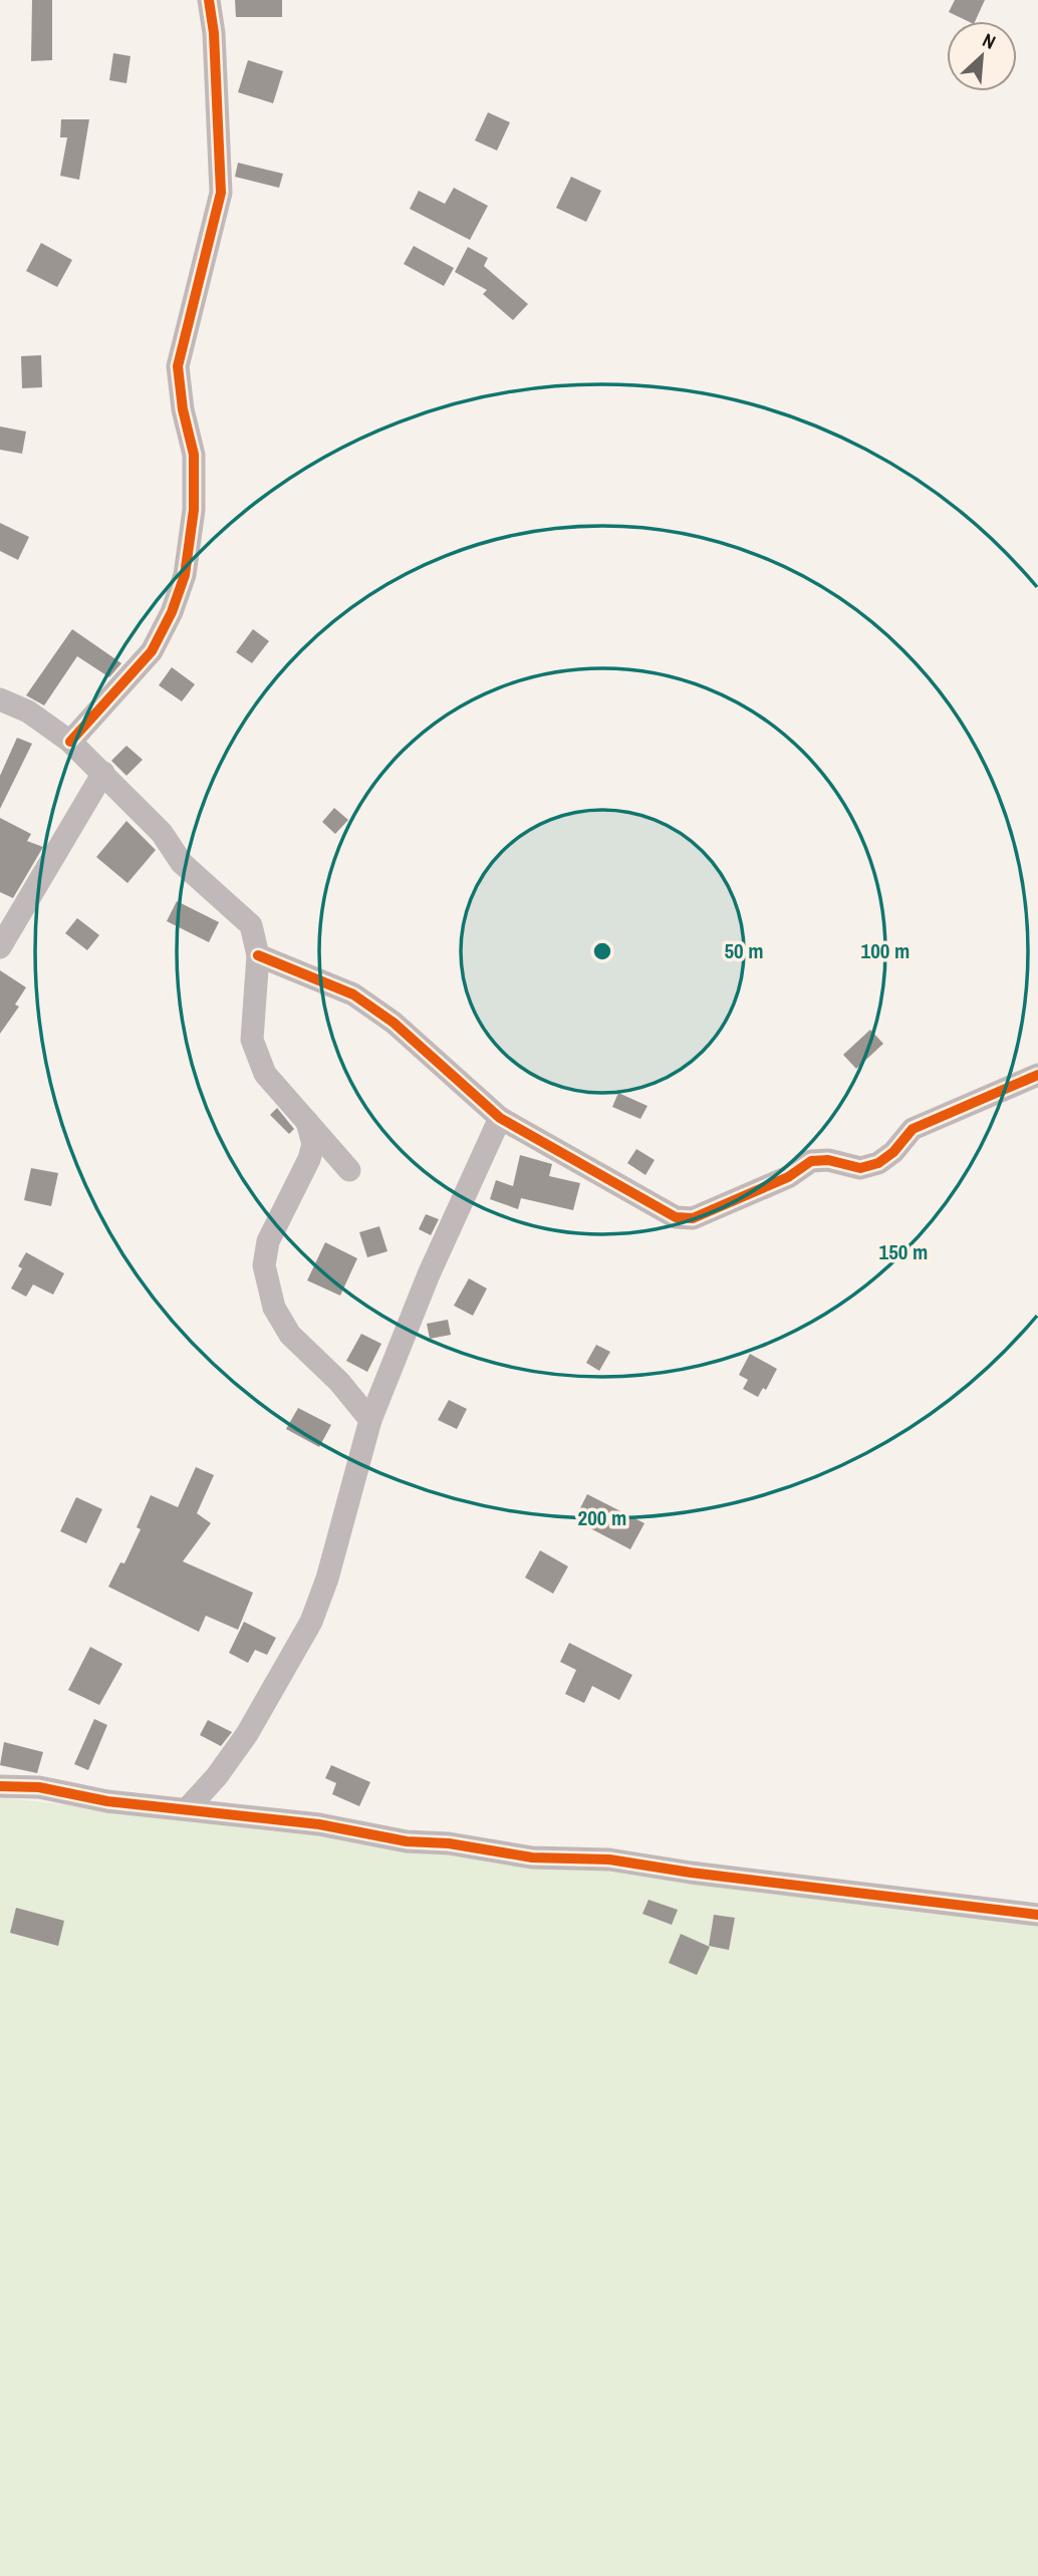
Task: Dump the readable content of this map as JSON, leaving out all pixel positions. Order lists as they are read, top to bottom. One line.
{"north":"top right","rings":["50 m","100 m","150 m","200 m"]}
